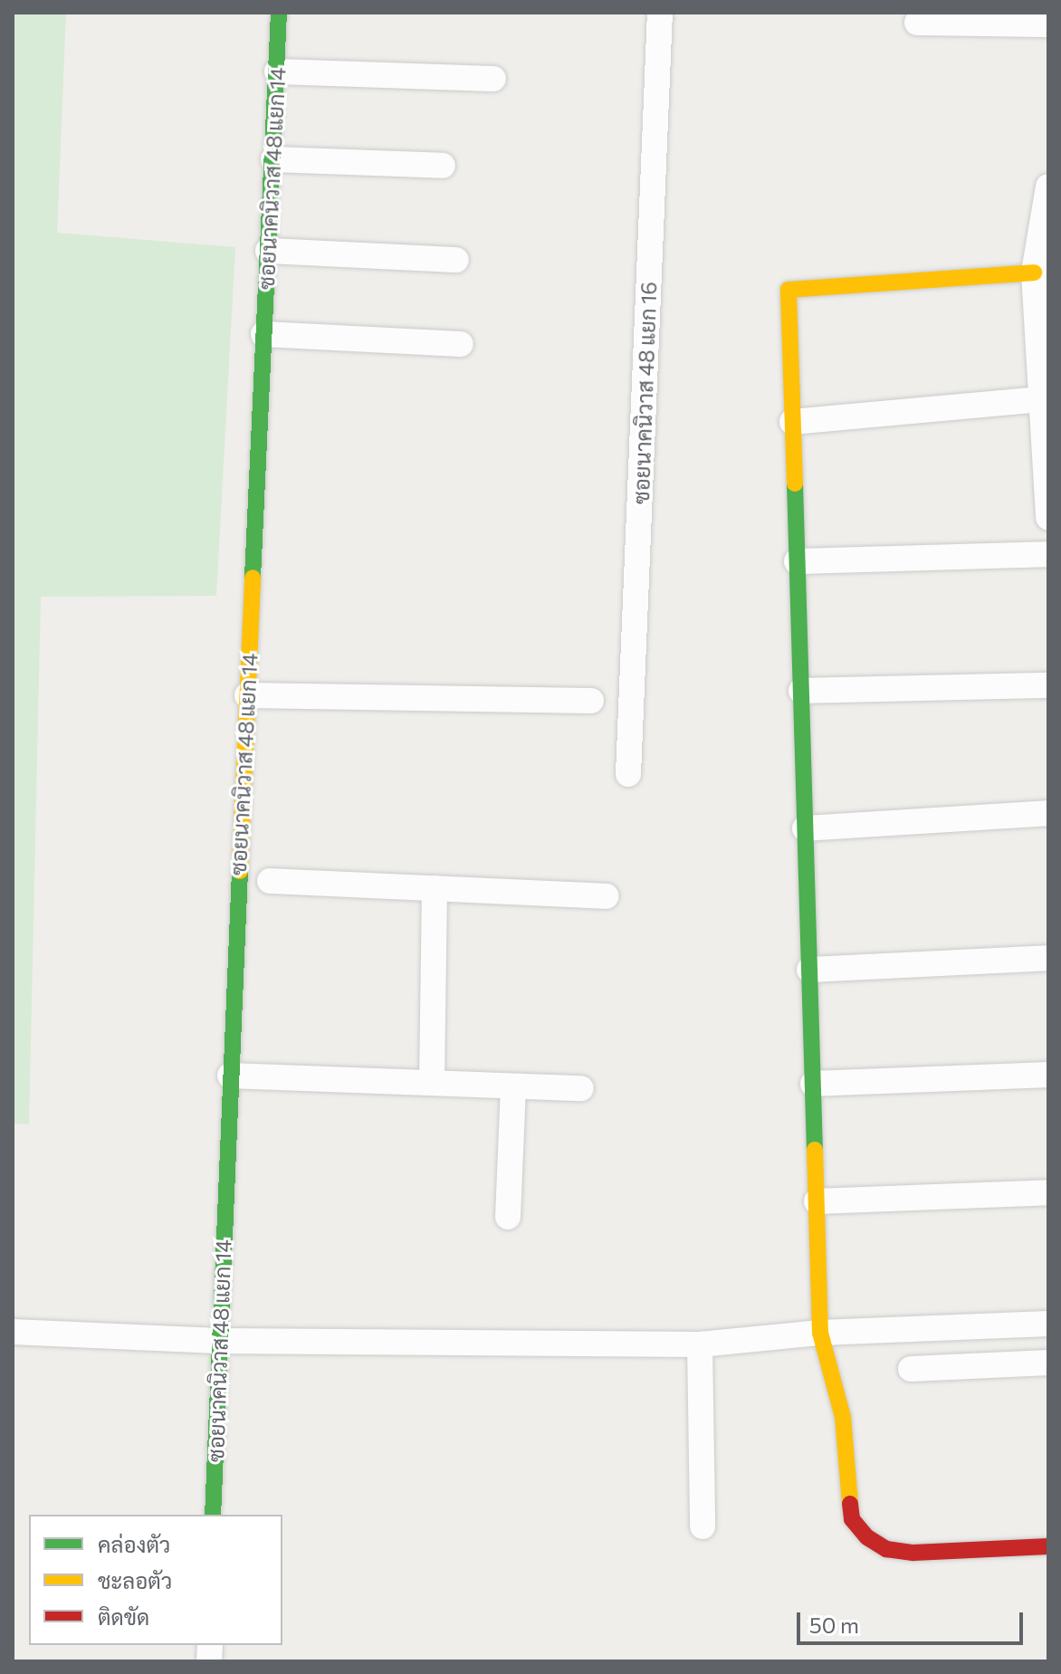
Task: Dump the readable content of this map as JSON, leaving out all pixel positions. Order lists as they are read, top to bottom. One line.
{"streets":{"street":["ซอยนาคนิวาส 48 แยก 14","ซอยนาคนิวาส 48 แยก 16"]},"legend":["คล่องตัว","ชะลอตัว","ติดขัด"],"scale_bar":"50 m"}
